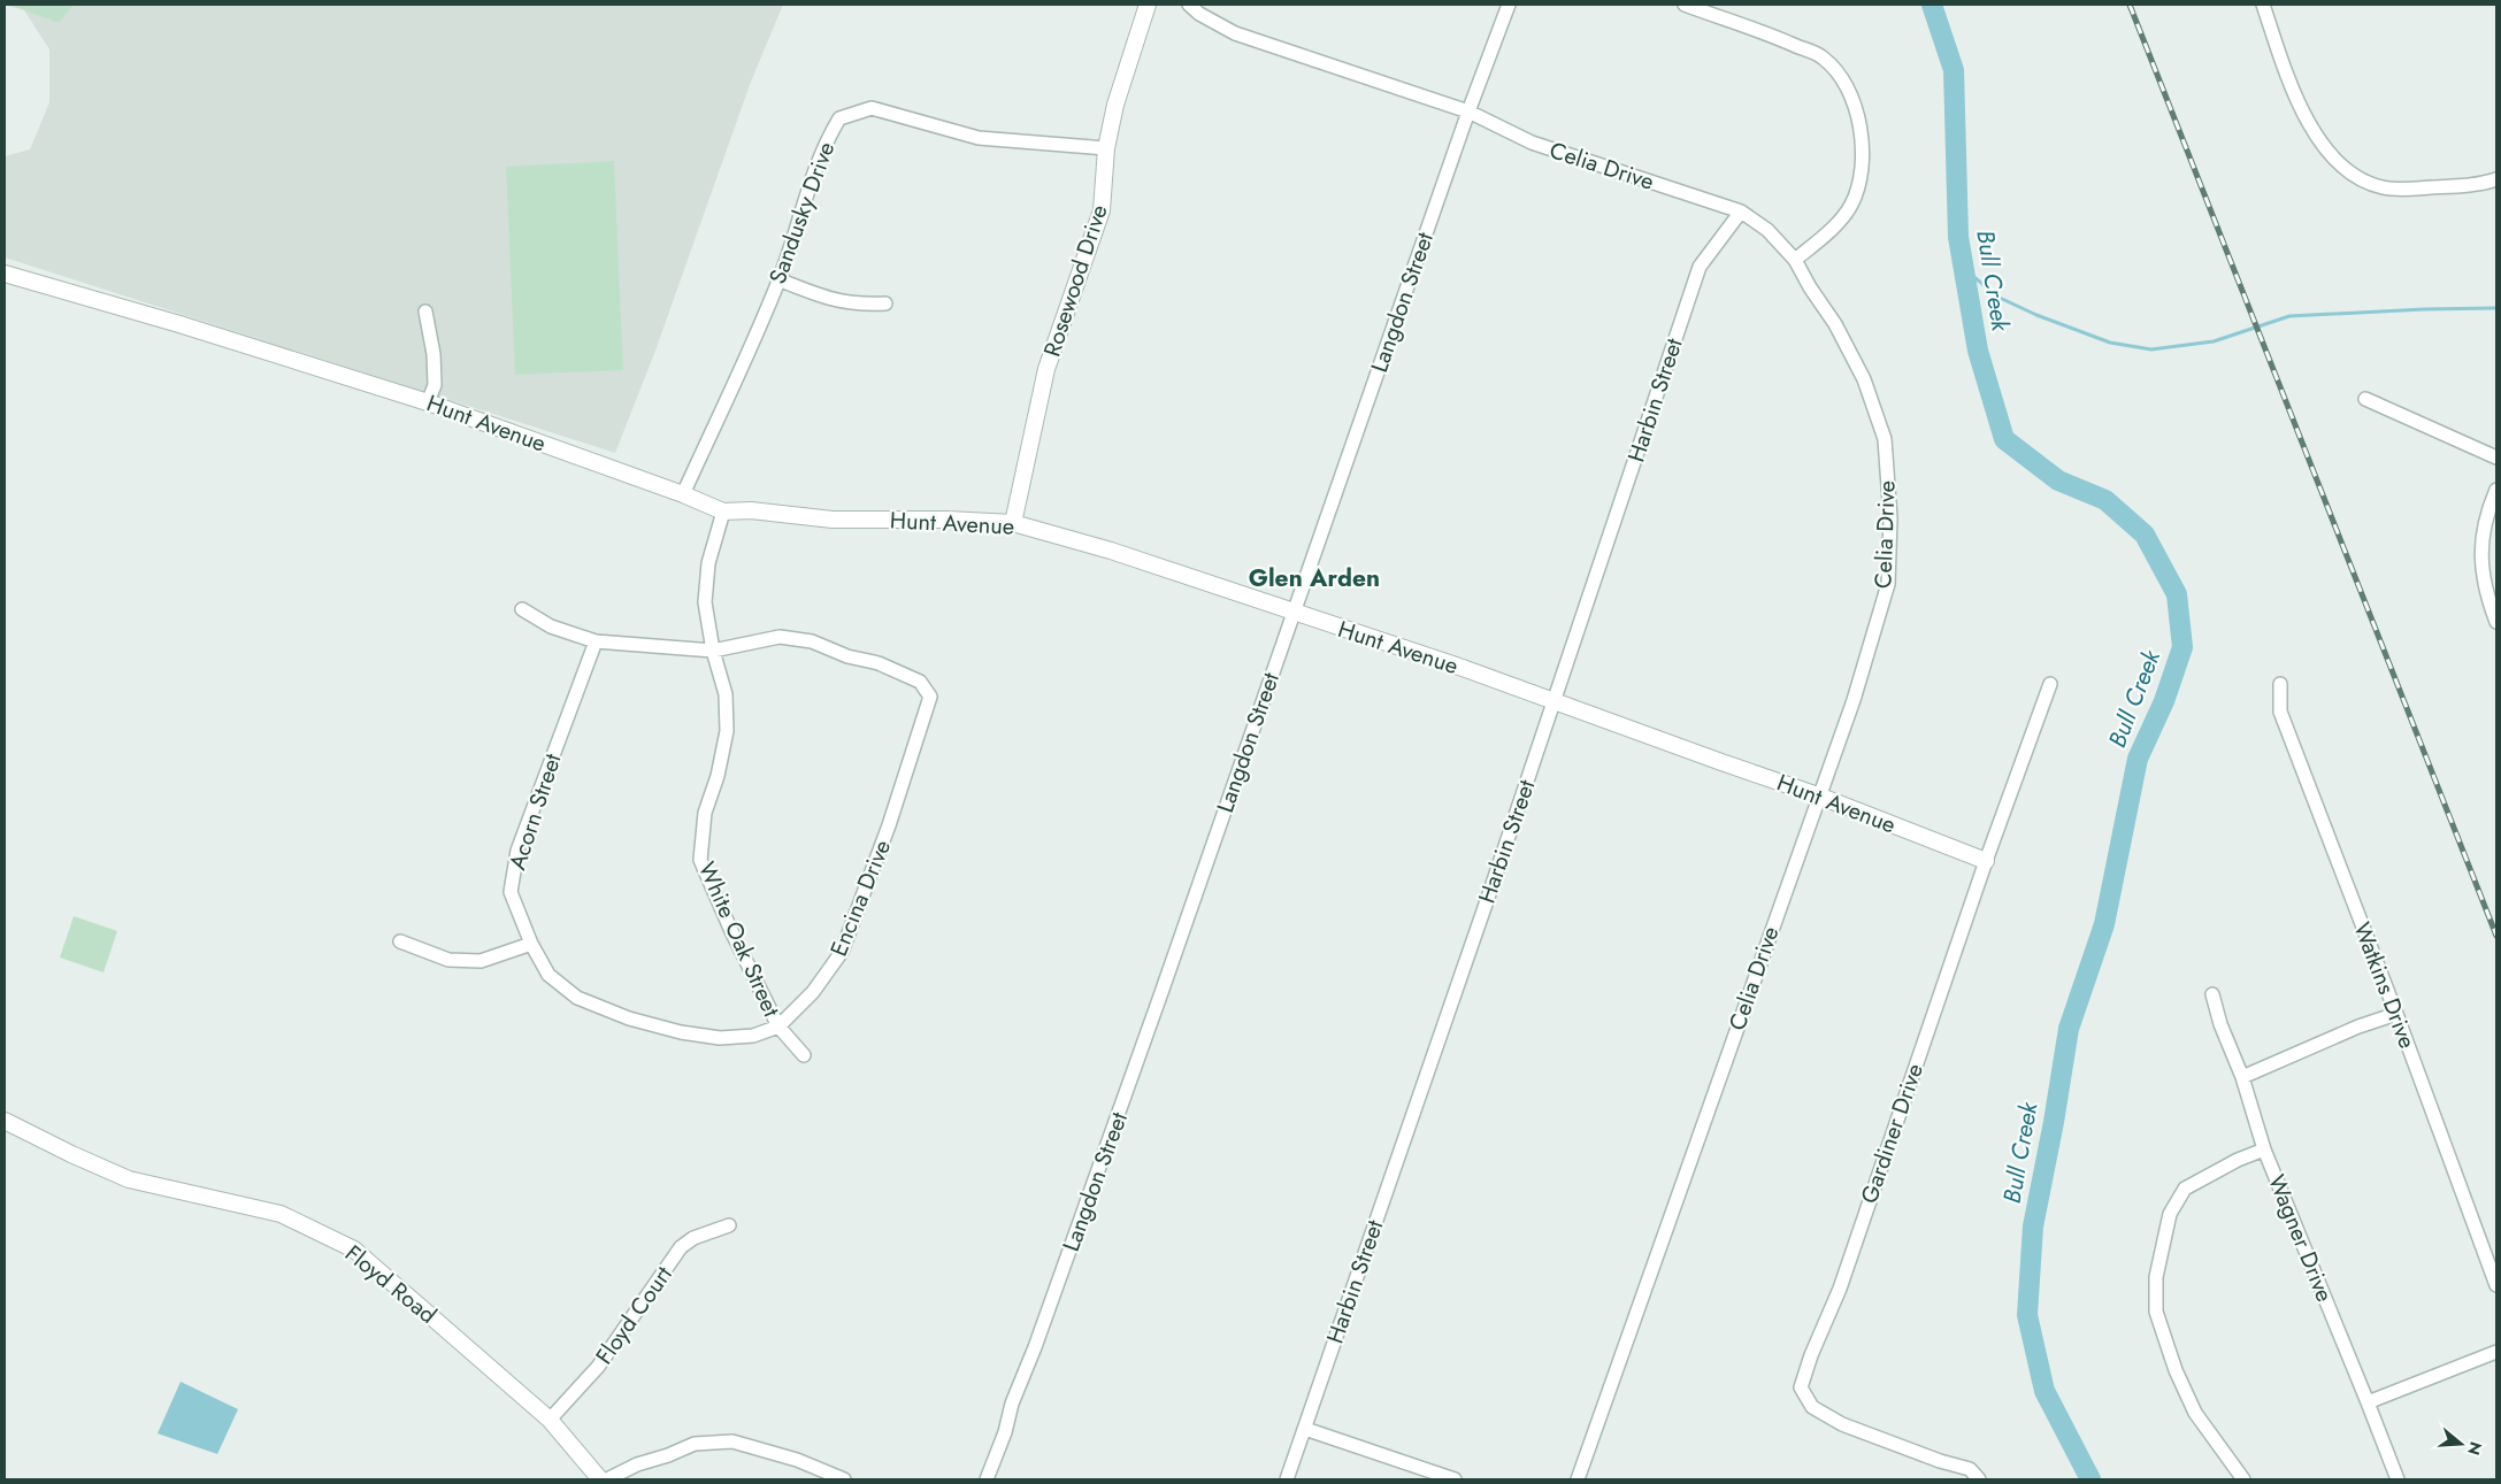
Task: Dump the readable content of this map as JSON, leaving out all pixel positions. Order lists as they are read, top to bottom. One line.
{"streets":{"street":["Celia Drive","Sandusky Drive","Rosewood Drive","Langdon Street","Harbin Street","Hunt Avenue","Acorn Street","Encina Drive","White Oak Street","Watkins Drive","Gardiner Drive","Wagner Drive","Floyd Road","Floyd Court"]},"crossings":[["Celia Drive","Langdon Street"],["Celia Drive","Harbin Street"],["Celia Drive","Hunt Avenue"],["Sandusky Drive","Rosewood Drive"],["Sandusky Drive","Hunt Avenue"],["Rosewood Drive","Hunt Avenue"],["Langdon Street","Hunt Avenue"],["Harbin Street","Hunt Avenue"],["Hunt Avenue","White Oak Street"],["Hunt Avenue","Gardiner Drive"],["Acorn Street","Encina Drive"],["Acorn Street","White Oak Street"],["Encina Drive","White Oak Street"],["Floyd Road","Floyd Court"]],"districts":["Glen Arden"],"water":["Bull Creek"],"north":"right"}
